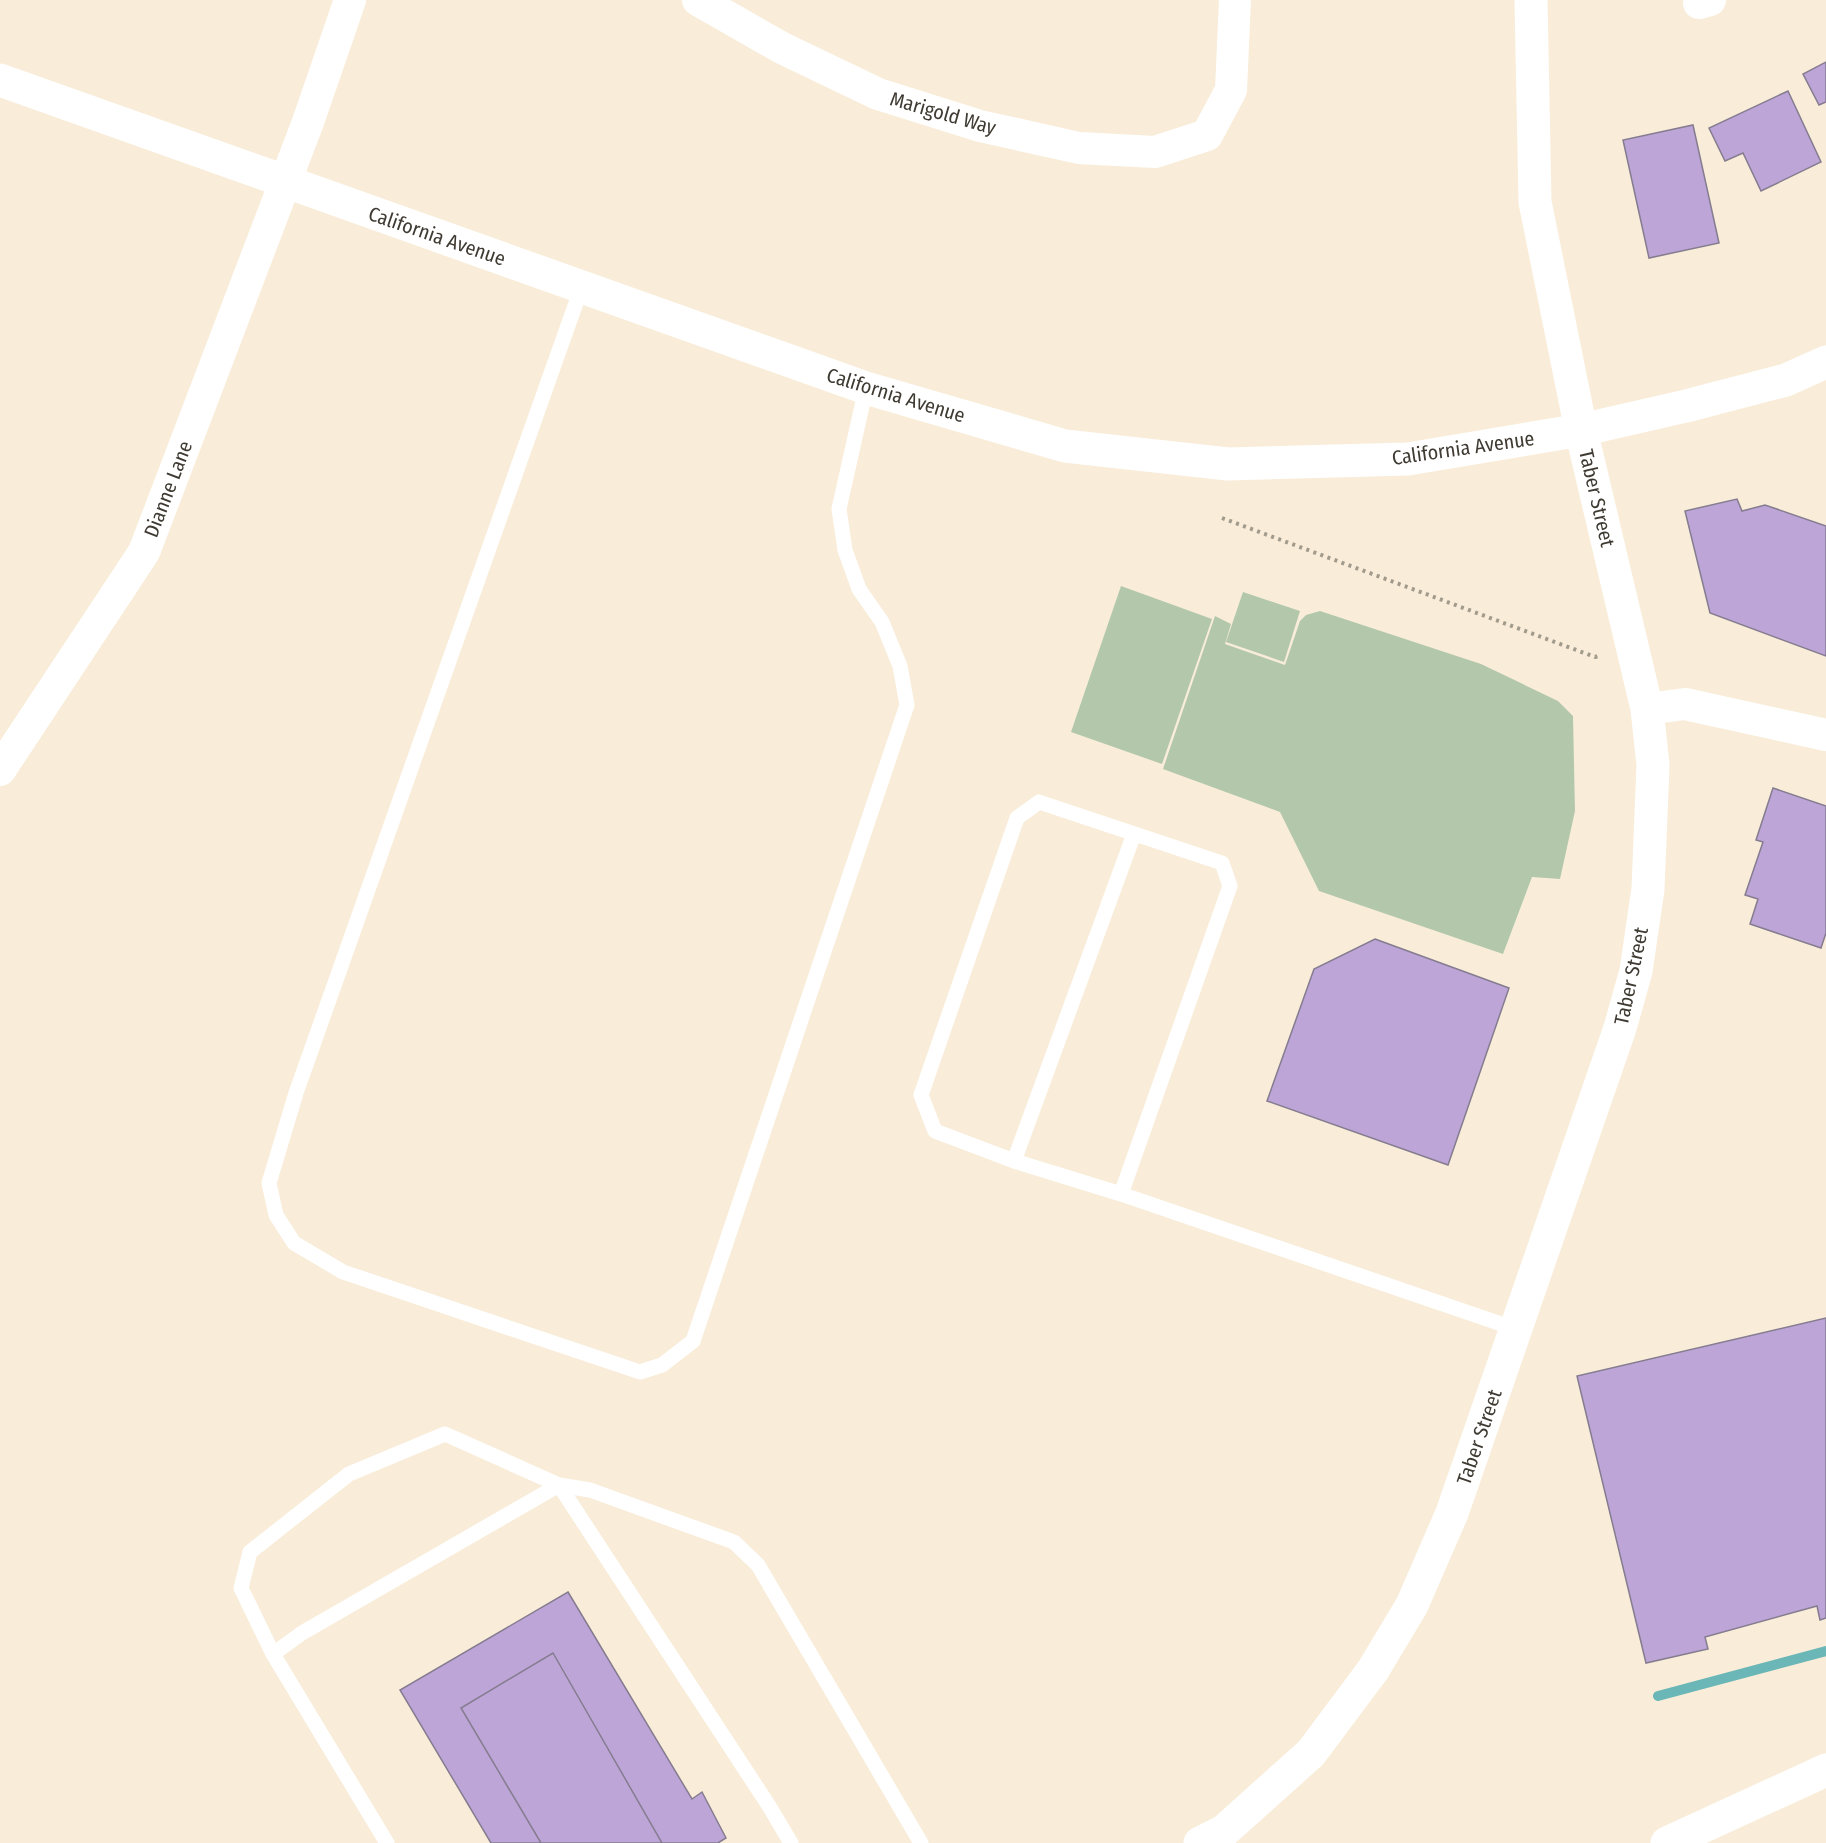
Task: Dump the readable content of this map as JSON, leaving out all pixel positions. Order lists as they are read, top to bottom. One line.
{"streets":{"main road":["California Avenue","Taber Street"],"street":["Marigold Way","Dianne Lane"]},"crossings":[["California Avenue","Dianne Lane"],["California Avenue","Taber Street"]]}
